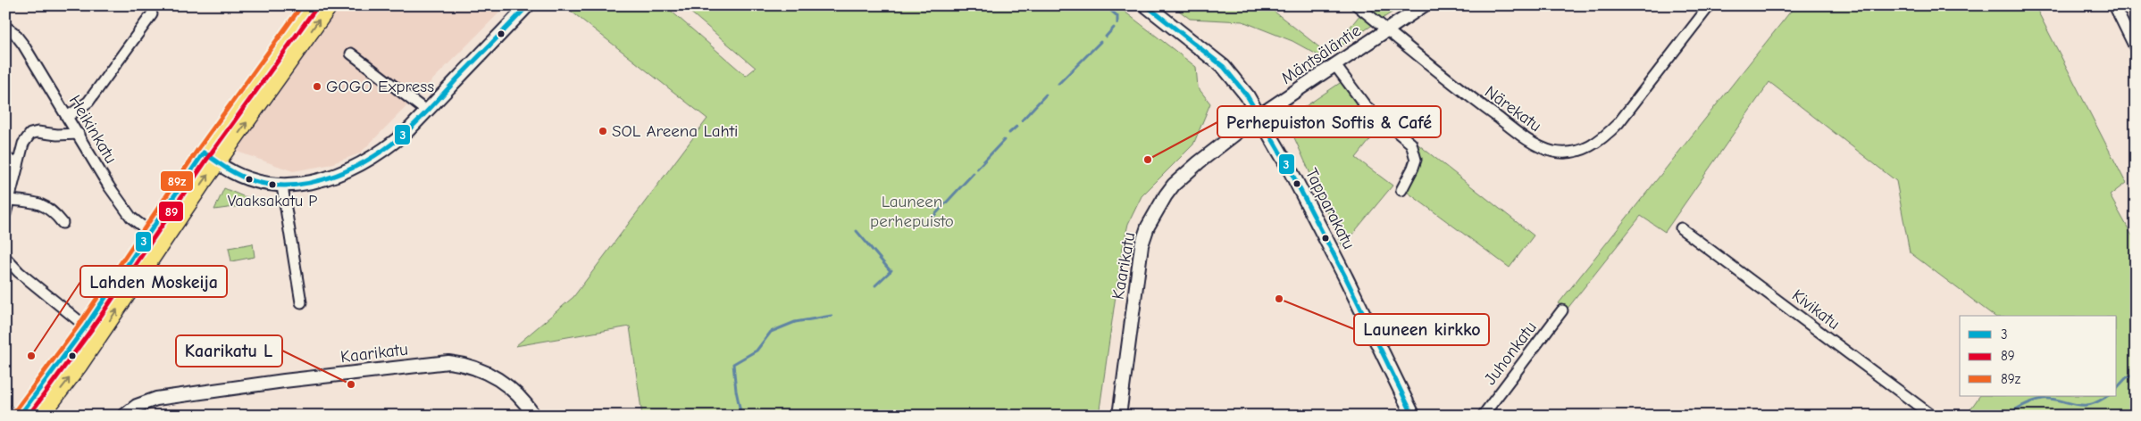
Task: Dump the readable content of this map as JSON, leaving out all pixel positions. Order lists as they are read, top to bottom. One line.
{"streets":{"main road":["Tapparakatu"],"street":["Mäntsäläntie","Närekatu","Heikinkatu","Kaarikatu","Kivikatu","Juhonkatu"]},"crossings":[["Mäntsäläntie","Närekatu"],["Mäntsäläntie","Tapparakatu"],["Mäntsäläntie","Kaarikatu"],["Tapparakatu","Kaarikatu"]],"parks":["Launeen perhepuisto"],"places":["GOGO Express","SOL Areena Lahti","Perhepuiston Softis & Café","Vaaksakatu P","Launeen kirkko","Lahden Moskeija","Kaarikatu L"],"lines":["transit line 3","transit line 89z","transit line 89"],"legend":["3","89","89z"]}
